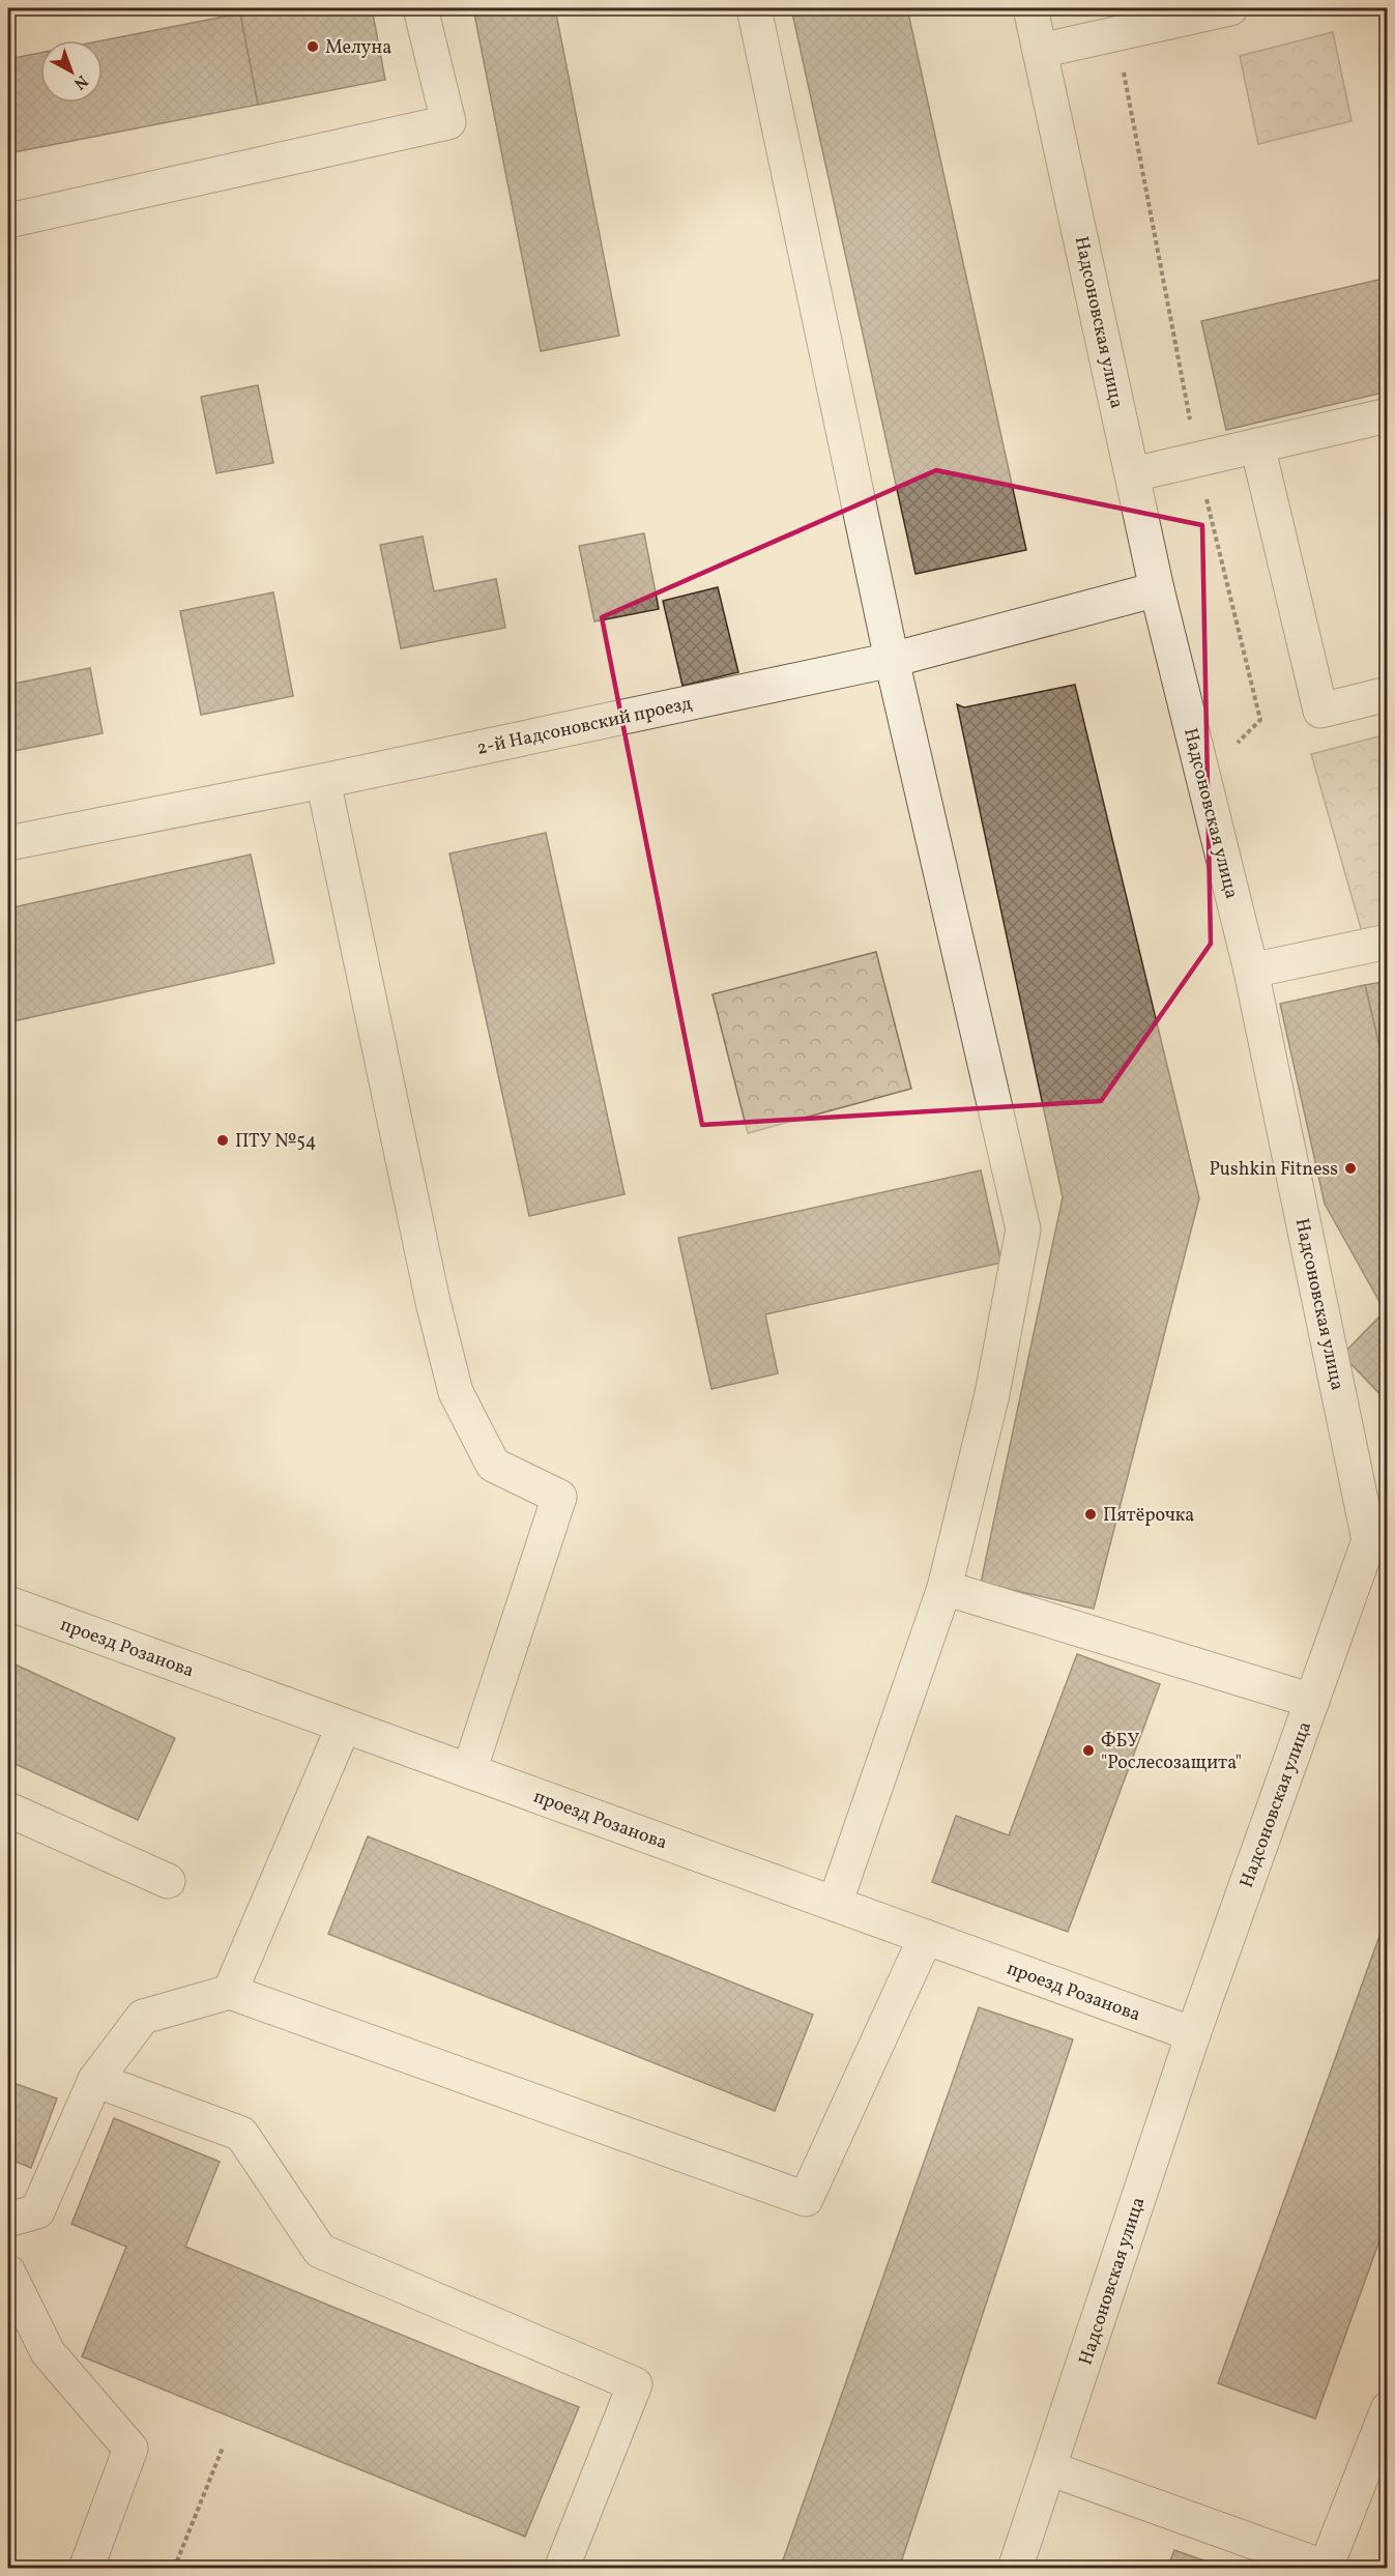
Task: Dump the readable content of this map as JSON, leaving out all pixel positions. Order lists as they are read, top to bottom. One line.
{"streets":{"street":["Надсоновская улица","2-й Надсоновский проезд","проезд Розанова"]},"crossings":[["Надсоновская улица","2-й Надсоновский проезд"],["Надсоновская улица","проезд Розанова"]],"places":["Мелуна","ПТУ №54","Pushkin Fitness","Пятёрочка","ФБУ \"Рослесозащита\""],"north":"bottom right"}
